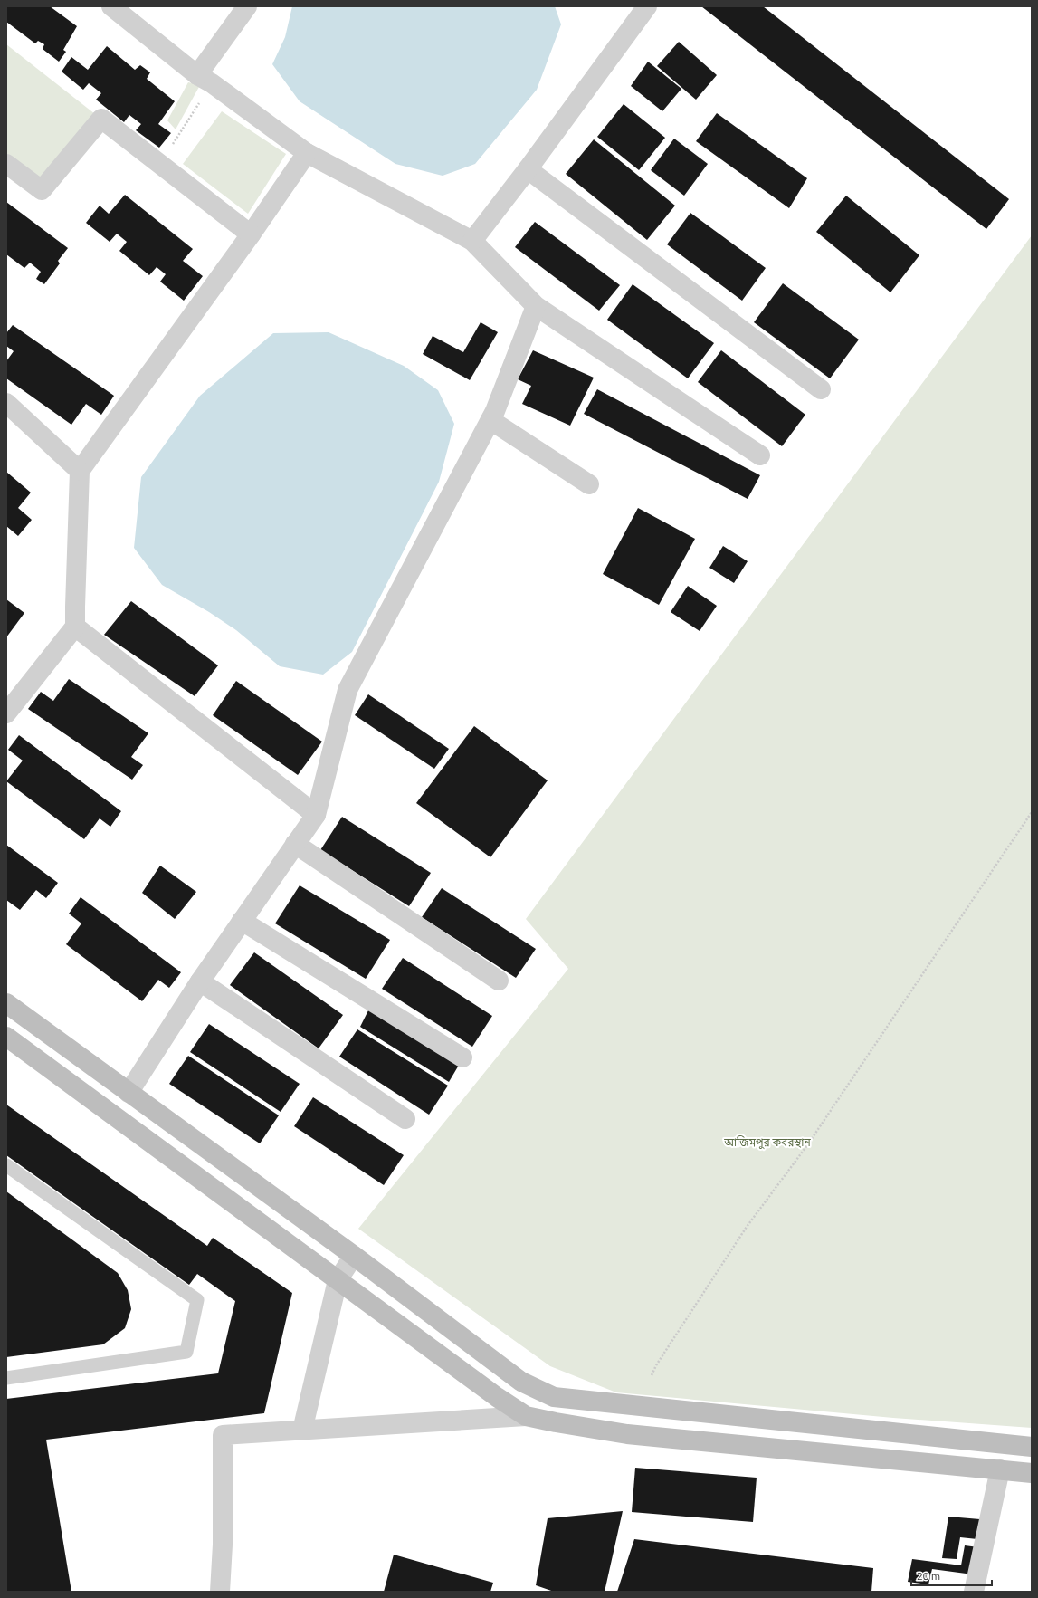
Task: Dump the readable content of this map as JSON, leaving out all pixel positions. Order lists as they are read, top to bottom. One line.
{"parks":["আজিমপুর কবরস্থান"],"scale_bar":"20 m"}
